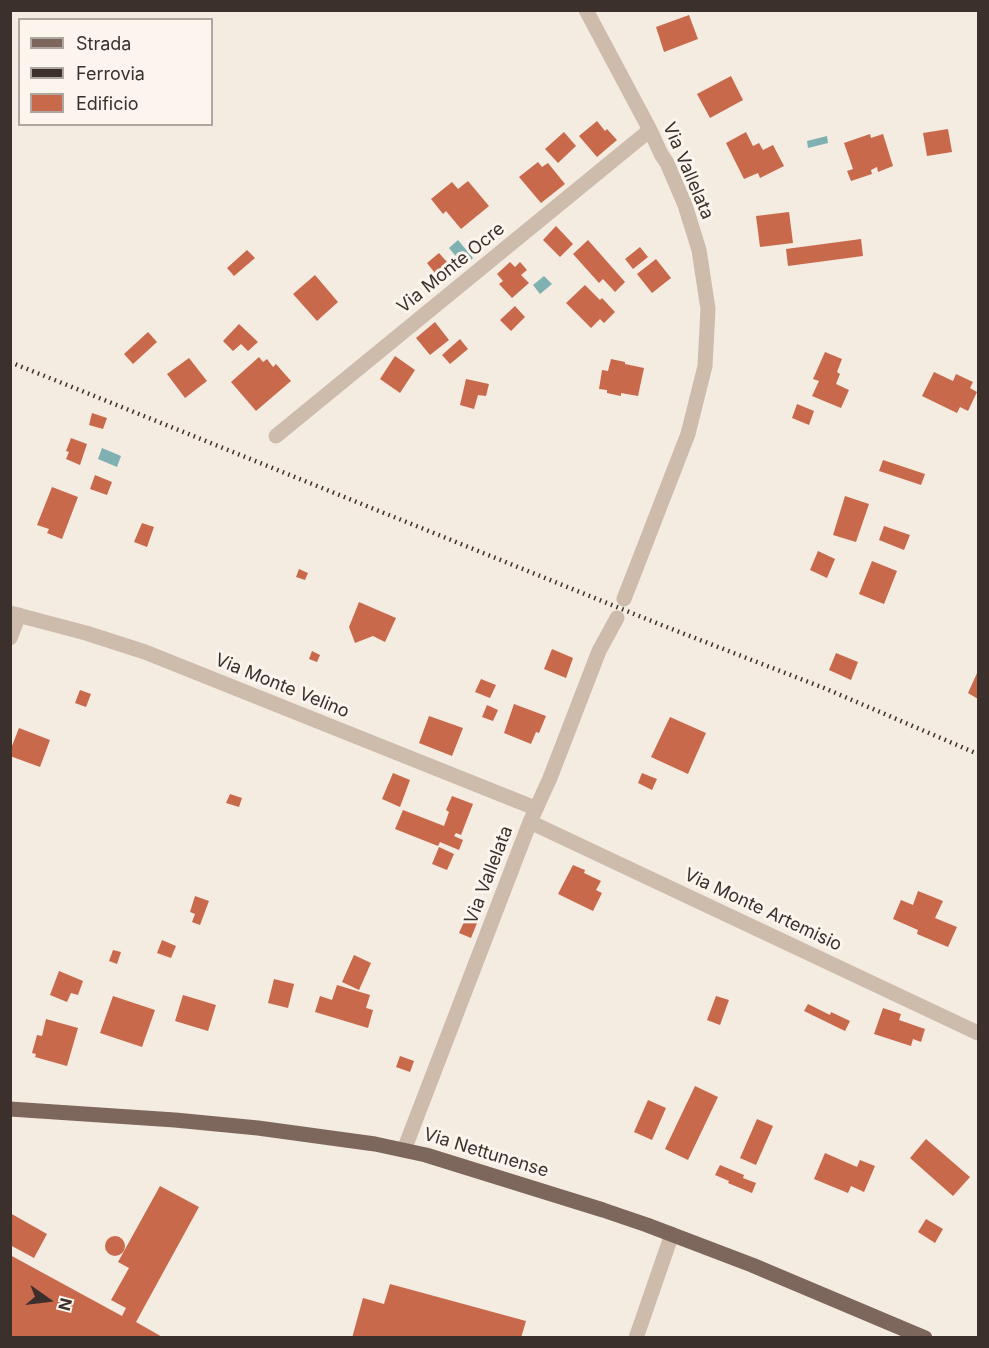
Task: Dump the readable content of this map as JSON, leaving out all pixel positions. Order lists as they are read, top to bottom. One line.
{"streets":{"main road":["Via Nettunense"],"street":["Via Vallelata","Via Monte Ocre","Via Monte Velino","Via Monte Artemisio"]},"crossings":[["Via Vallelata","Via Monte Ocre"],["Via Vallelata","Via Monte Velino"],["Via Vallelata","Via Monte Artemisio"],["Via Vallelata","Via Nettunense"],["Via Monte Velino","Via Monte Artemisio"]],"legend":["Strada","Ferrovia","Edificio"],"north":"right"}
